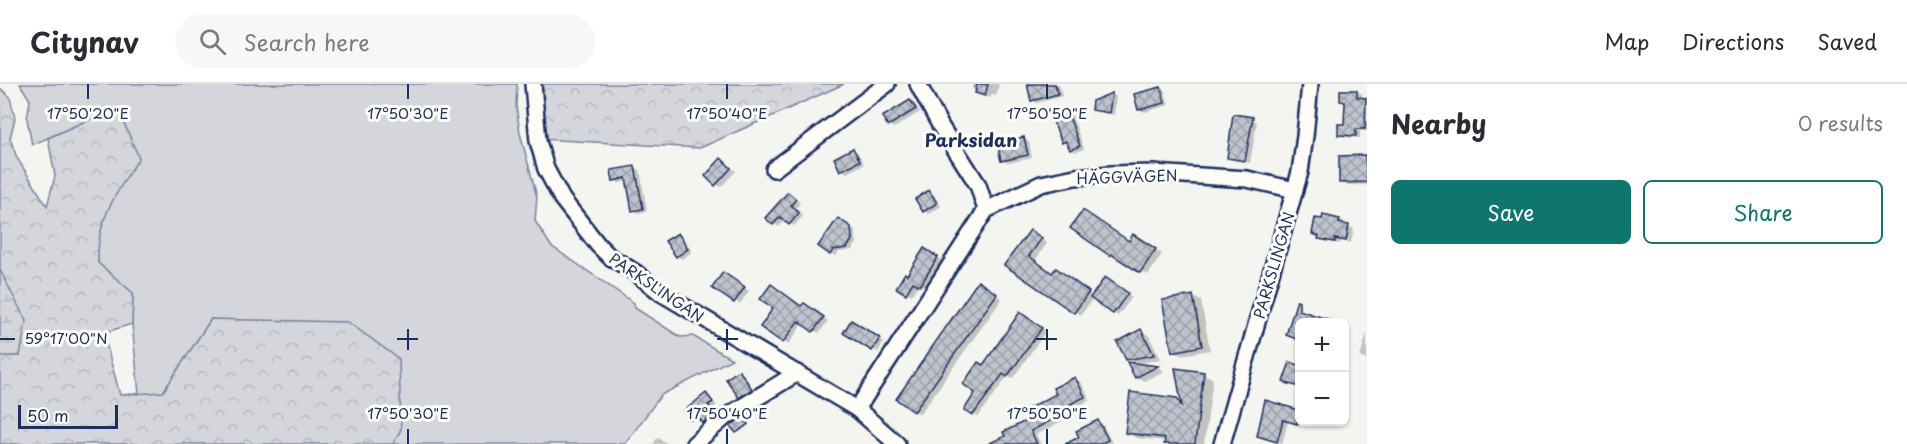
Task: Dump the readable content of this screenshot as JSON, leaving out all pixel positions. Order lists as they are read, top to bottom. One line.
{"streets":{"street":["HÄGGVÄGEN","PARKSLINGAN"]},"crossings":[["HÄGGVÄGEN","PARKSLINGAN"]],"districts":["Parksidan"],"scale_bar":"50 m","page":{"header":"Citynav","search":"Search here","nav":["Map","Directions","Saved"],"heading":["Nearby","0 results"],"buttons":["Save","Share"],"map_buttons":["+","−"],"scale":"50 m"},"coordinates":["17°50'20\"E","17°50'30\"E","17°50'40\"E","17°50'50\"E","59°17'00\"N"]}
